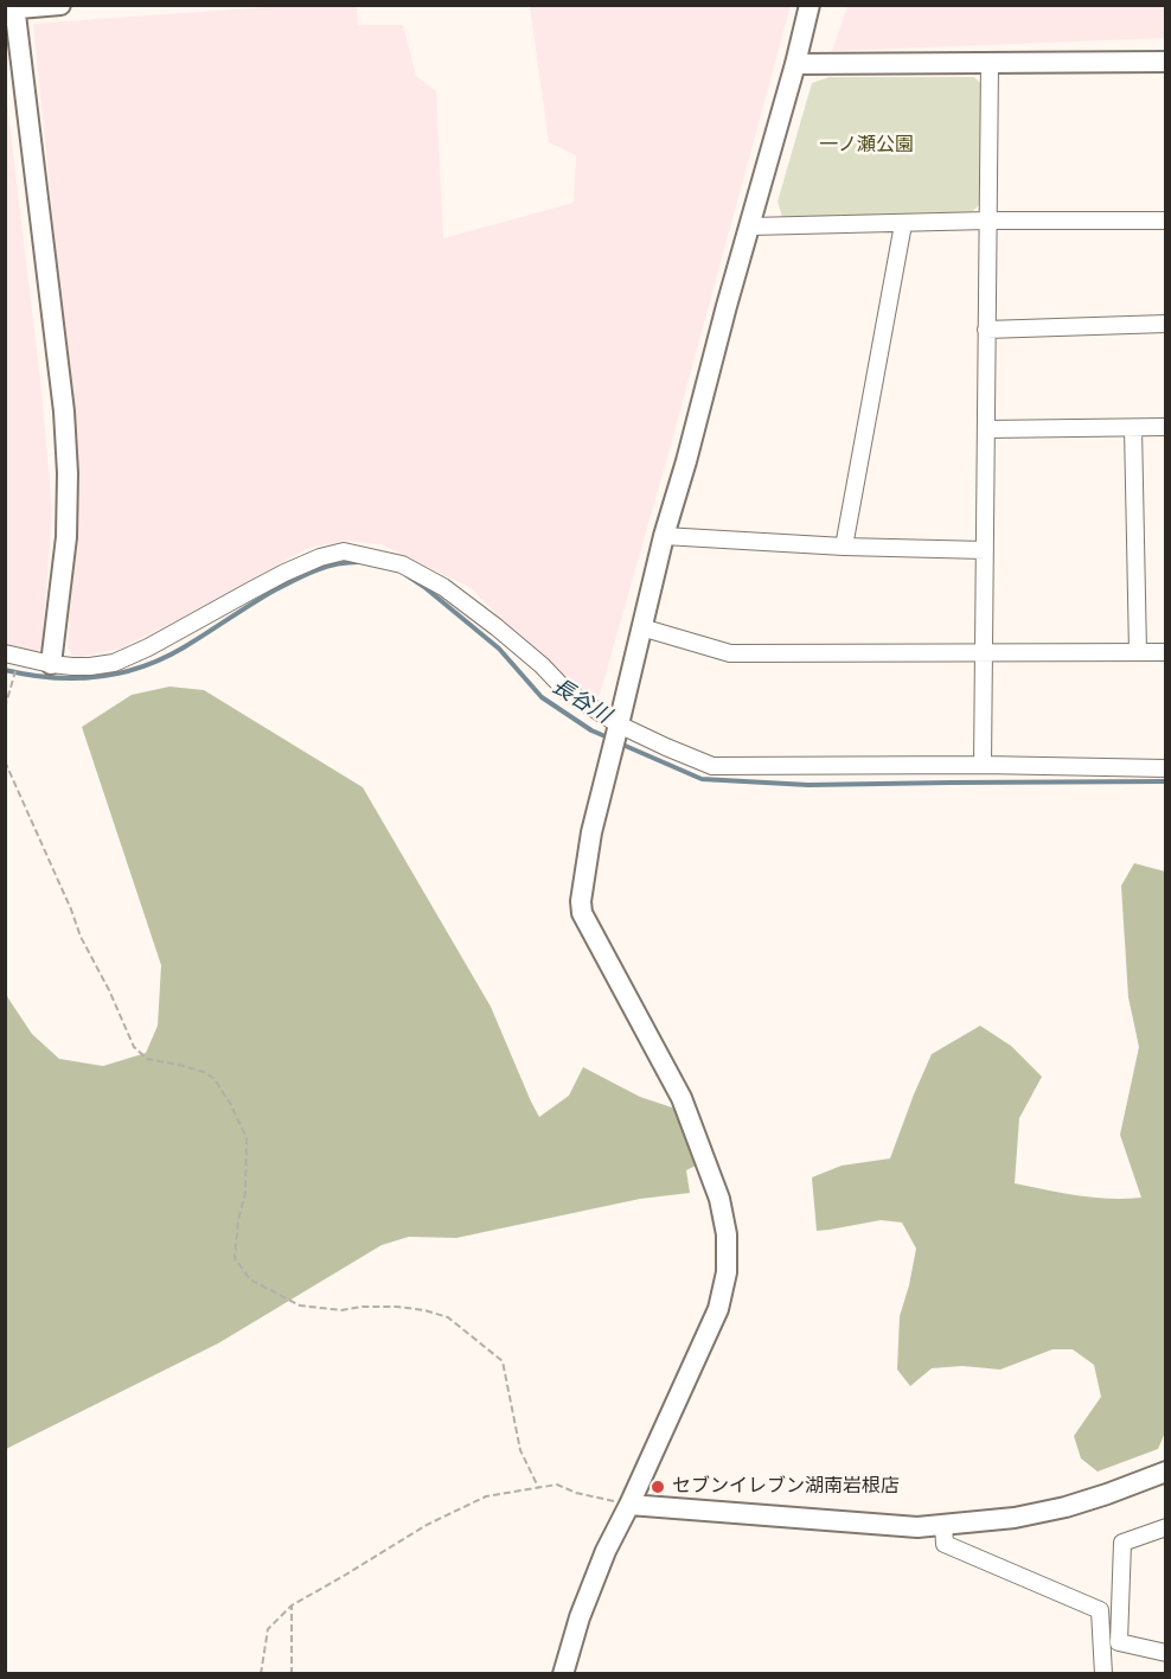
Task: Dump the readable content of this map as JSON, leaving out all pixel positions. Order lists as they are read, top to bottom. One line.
{"water":["長谷川"],"parks":["一ノ瀬公園"],"places":["セブンイレブン湖南岩根店"]}
